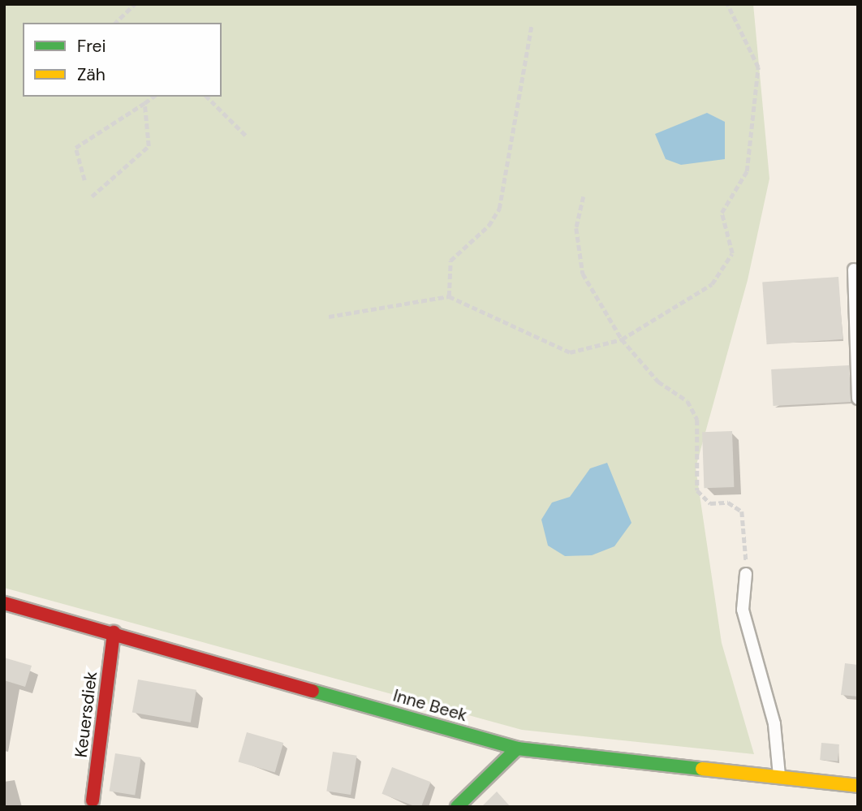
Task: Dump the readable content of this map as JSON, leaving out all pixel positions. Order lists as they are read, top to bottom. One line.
{"streets":{"street":["Inne Beek","Keuersdiek"]},"crossings":[["Inne Beek","Keuersdiek"]],"legend":["Frei","Zäh"]}
